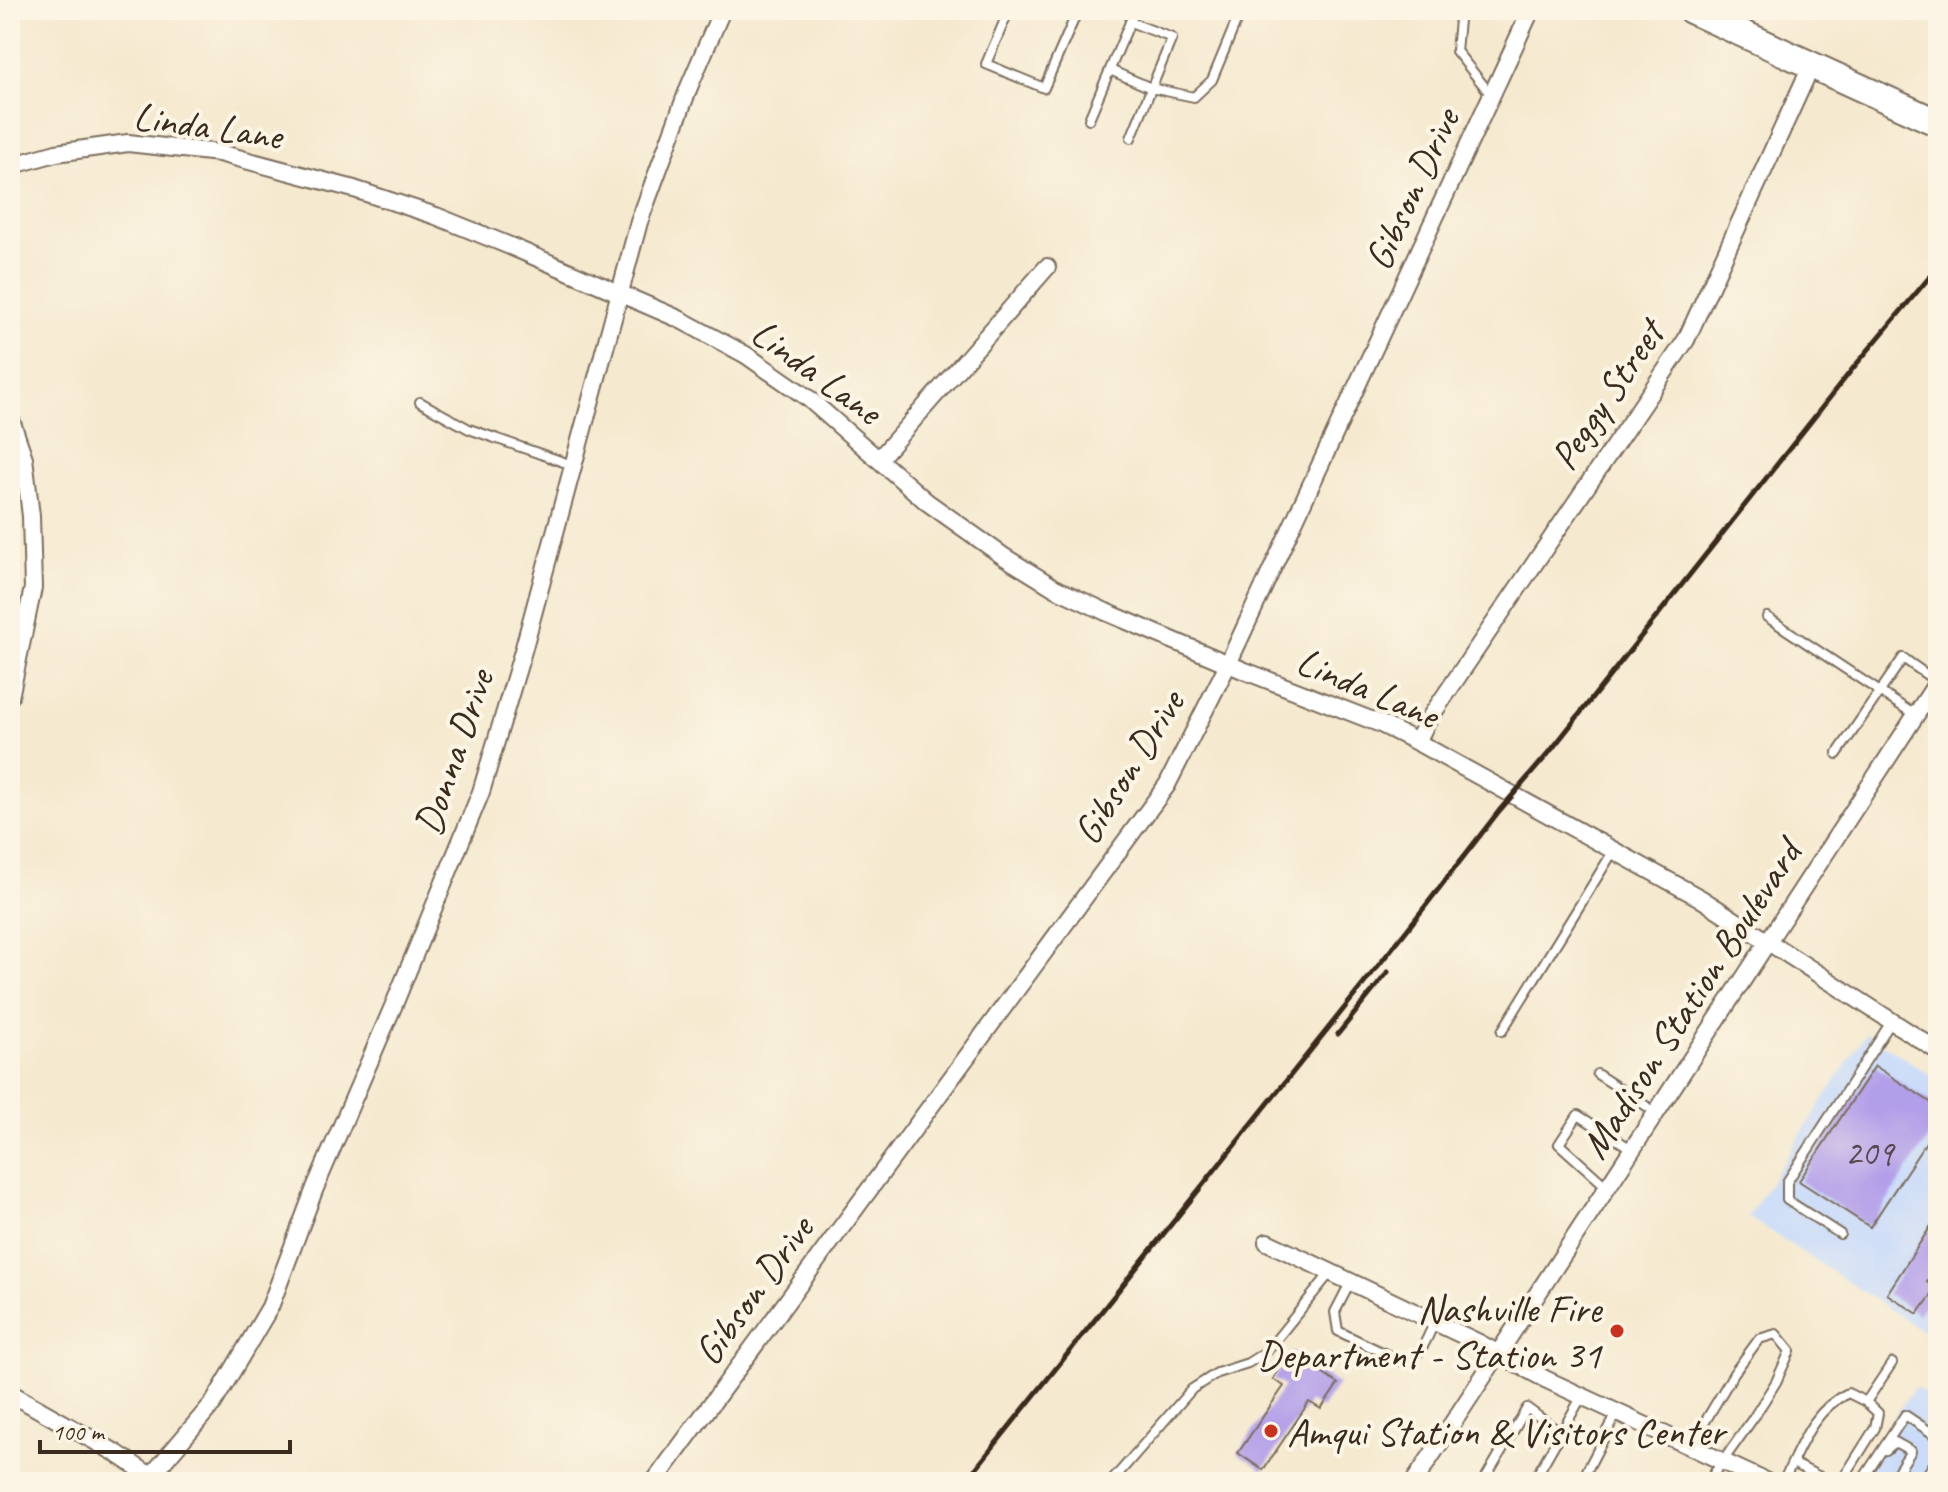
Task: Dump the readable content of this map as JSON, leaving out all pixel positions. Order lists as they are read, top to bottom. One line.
{"streets":{"street":["Linda Lane","Gibson Drive","Peggy Street","Donna Drive","Madison Station Boulevard"]},"crossings":[["Linda Lane","Gibson Drive"],["Linda Lane","Peggy Street"],["Linda Lane","Donna Drive"],["Linda Lane","Madison Station Boulevard"]],"places":["Nashville Fire Department - Station 31","Amqui Station & Visitors Center"],"house_numbers":["209"],"scale_bar":"100 m"}
